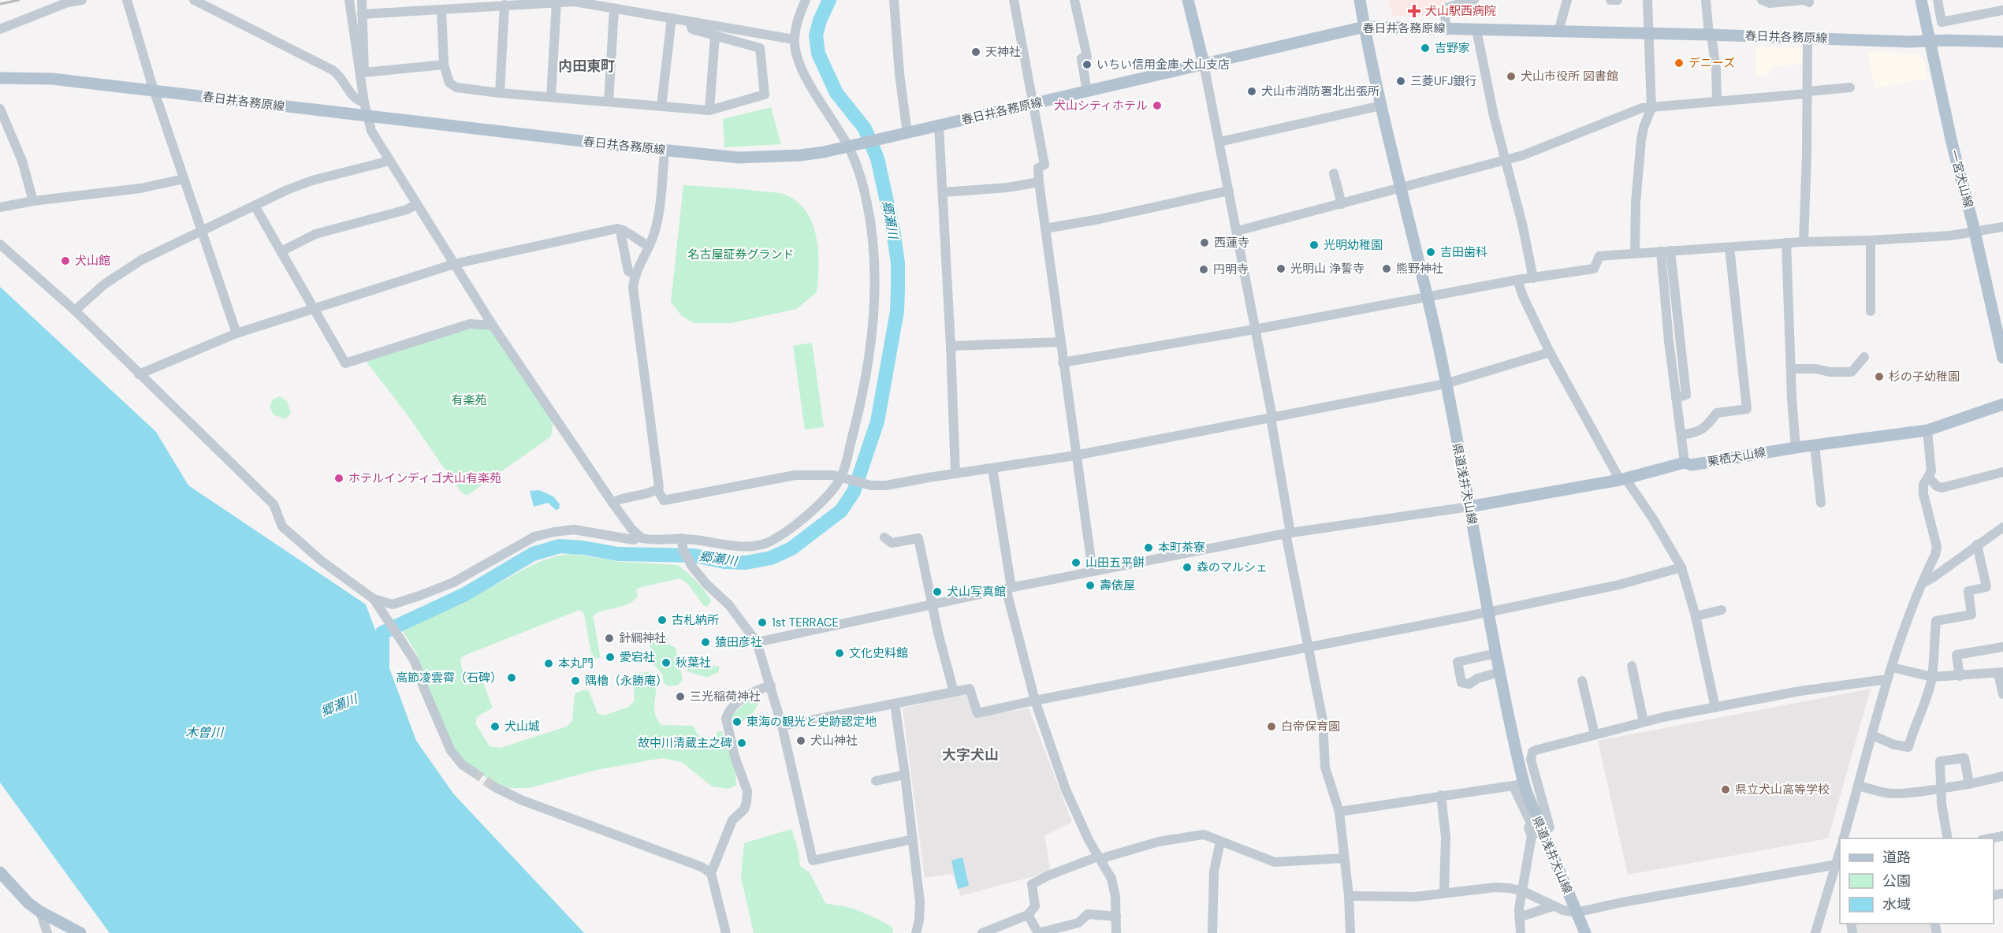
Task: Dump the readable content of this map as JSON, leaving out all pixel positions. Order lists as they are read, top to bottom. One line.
{"streets":{"main road":["春日井各務原線","一宮犬山線","栗栖犬山線","県道浅井犬山線"]},"crossings":[["春日井各務原線","一宮犬山線"],["春日井各務原線","県道浅井犬山線"],["栗栖犬山線","県道浅井犬山線"]],"districts":["内田東町","大字犬山"],"water":["郷瀬川","木曽川"],"parks":["名古屋証券グランド","有楽苑"],"places":{"health":["犬山駅西病院"],"other":["吉野家","天神社","デニーズ","いちい信用金庫 犬山支店","犬山市役所 図書館","三菱UFJ銀行","犬山市消防署北出張所","犬山シティホテル","西蓮寺","光明幼稚園","吉田歯科","犬山館","光明山 浄誓寺","熊野神社","円明寺","杉の子幼稚園","ホテルインディゴ犬山有楽苑","本町茶寮","山田五平餅","森のマルシェ","壽俵屋","犬山写真館","古札納所","1st TERRACE","針綱神社","猿田彦社","文化史料館","愛宕社","秋葉社","本丸門","高節凌雲霄（石碑）","隅櫓（永勝庵）","三光稲荷神社","東海の観光と史跡認定地","犬山城","白帝保育園","犬山神社","故中川清蔵主之碑","県立犬山高等学校"]},"legend":["道路","公園","水域"]}
